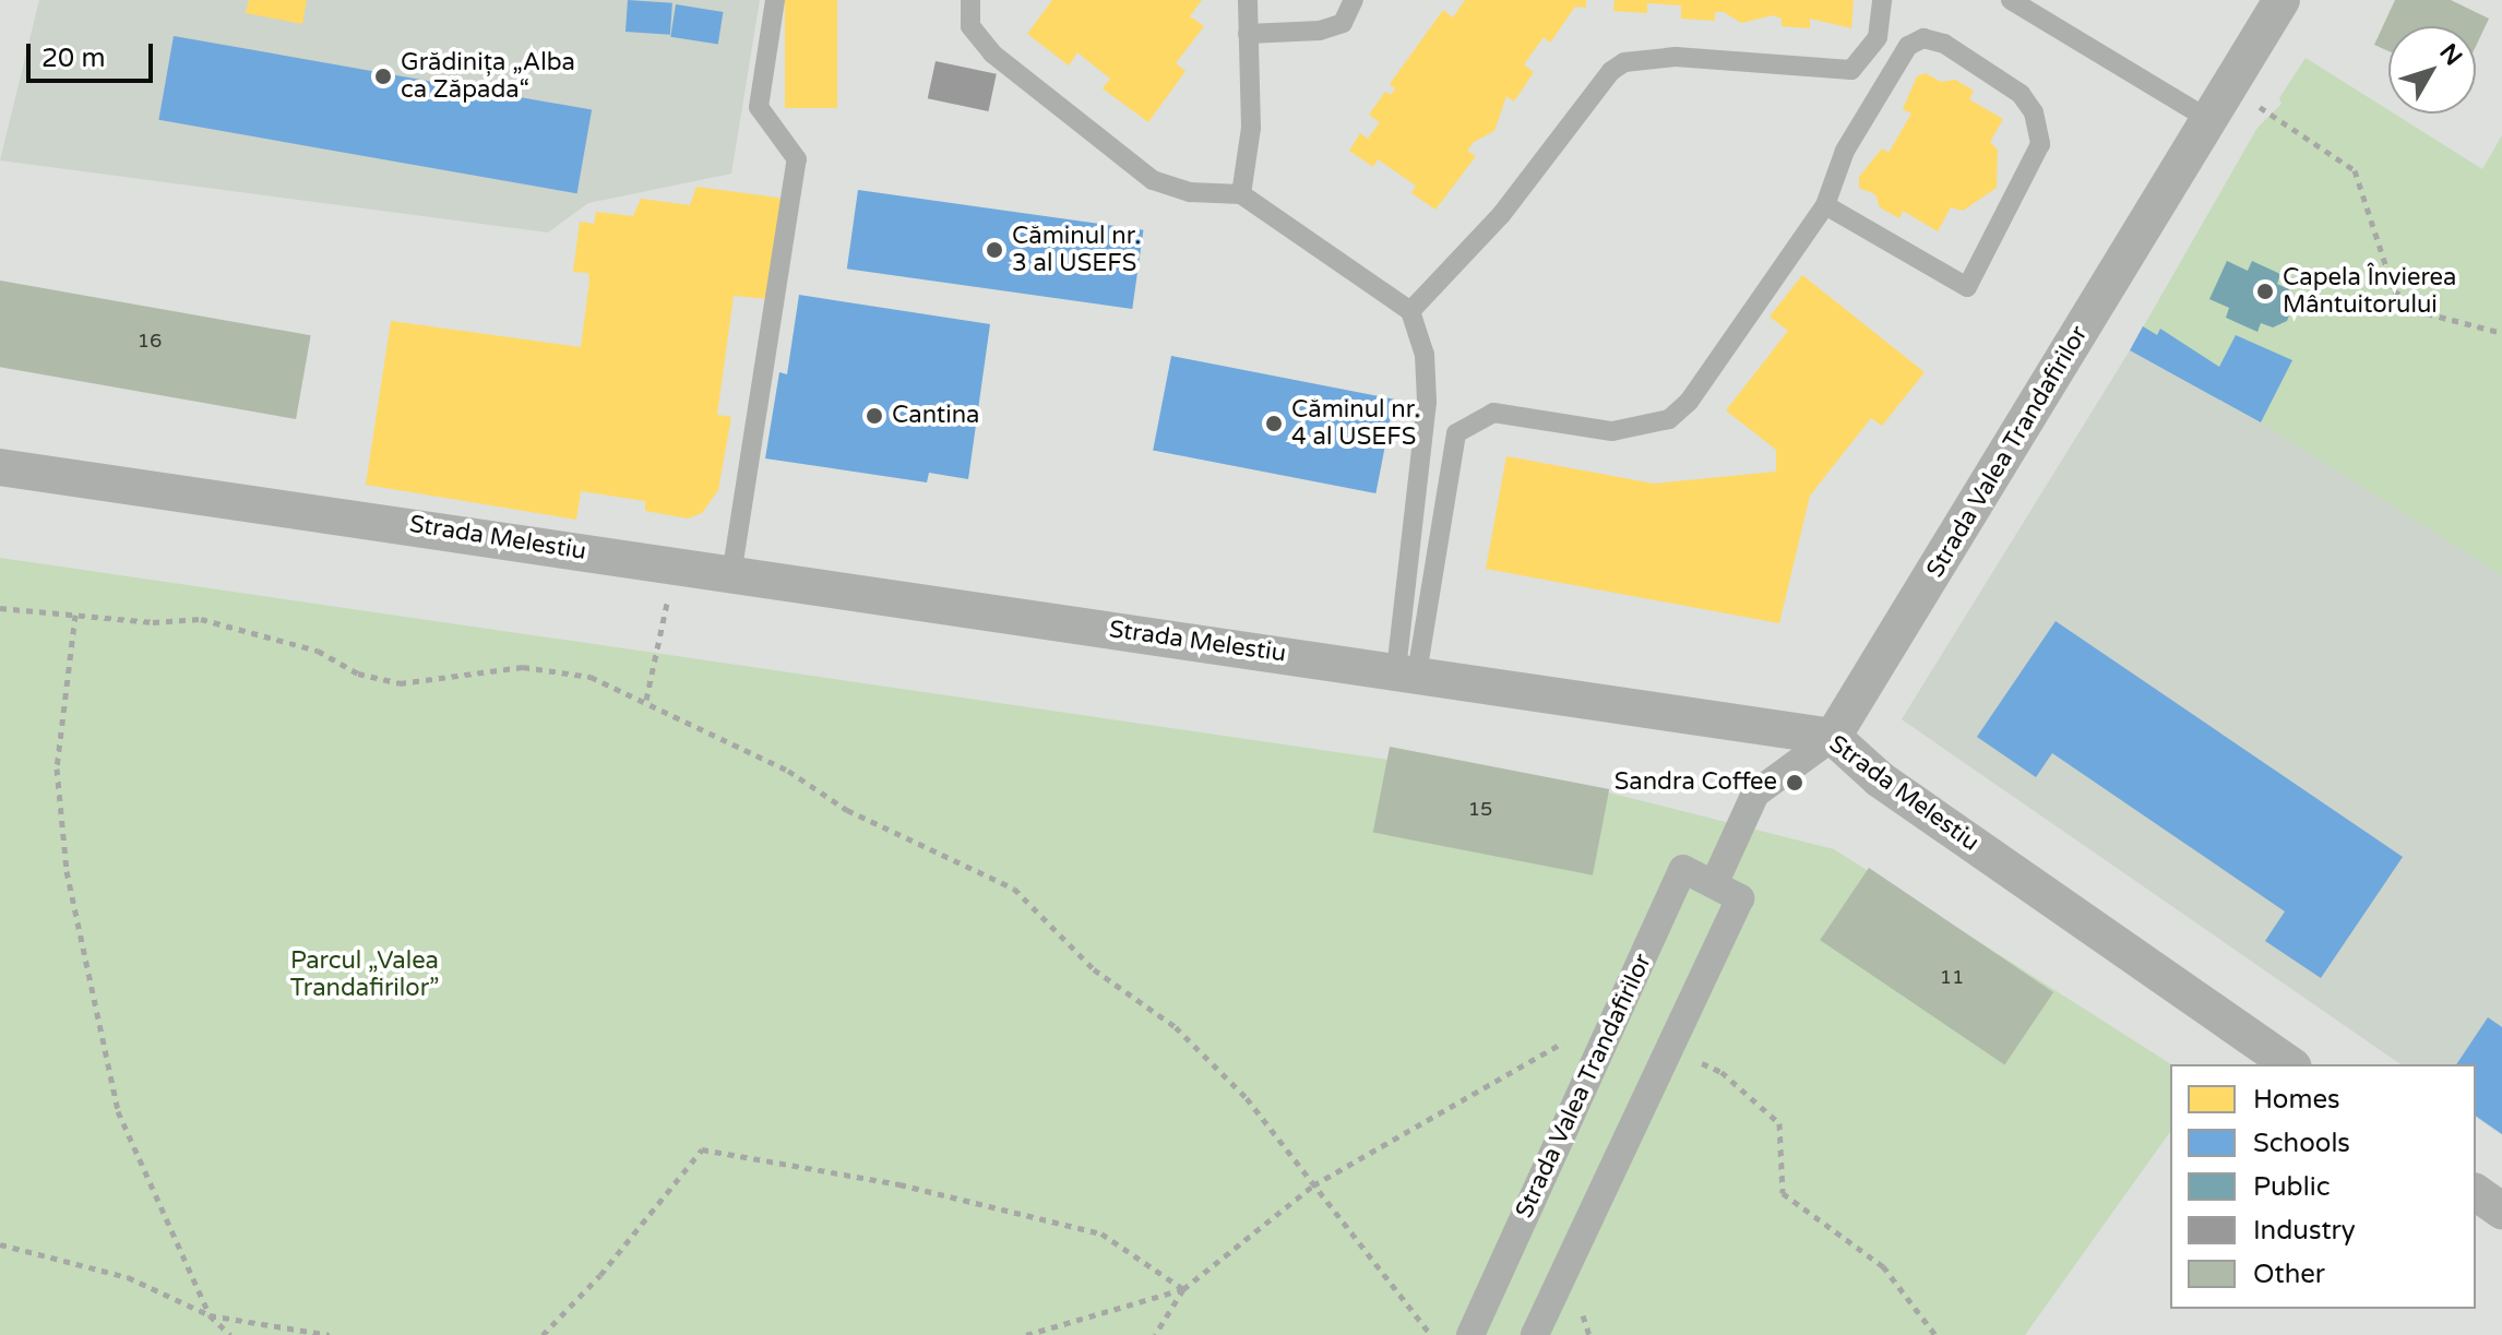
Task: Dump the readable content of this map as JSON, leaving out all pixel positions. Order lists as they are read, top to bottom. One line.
{"streets":{"street":["Strada Valea Trandafirilor","Strada Melestiu"]},"crossings":[["Strada Valea Trandafirilor","Strada Melestiu"]],"parks":["Parcul „Valea Trandafirilor”"],"places":["Grădinița „Alba ca Zăpada“","Căminul nr. 3 al USEFS","Capela Învierea Mântuitorului","Cantina","Căminul nr. 4 al USEFS","Sandra Coffee"],"house_numbers":["16","15","11"],"legend":["Homes","Schools","Public","Industry","Other"],"scale_bar":"20 m","north":"top right"}
